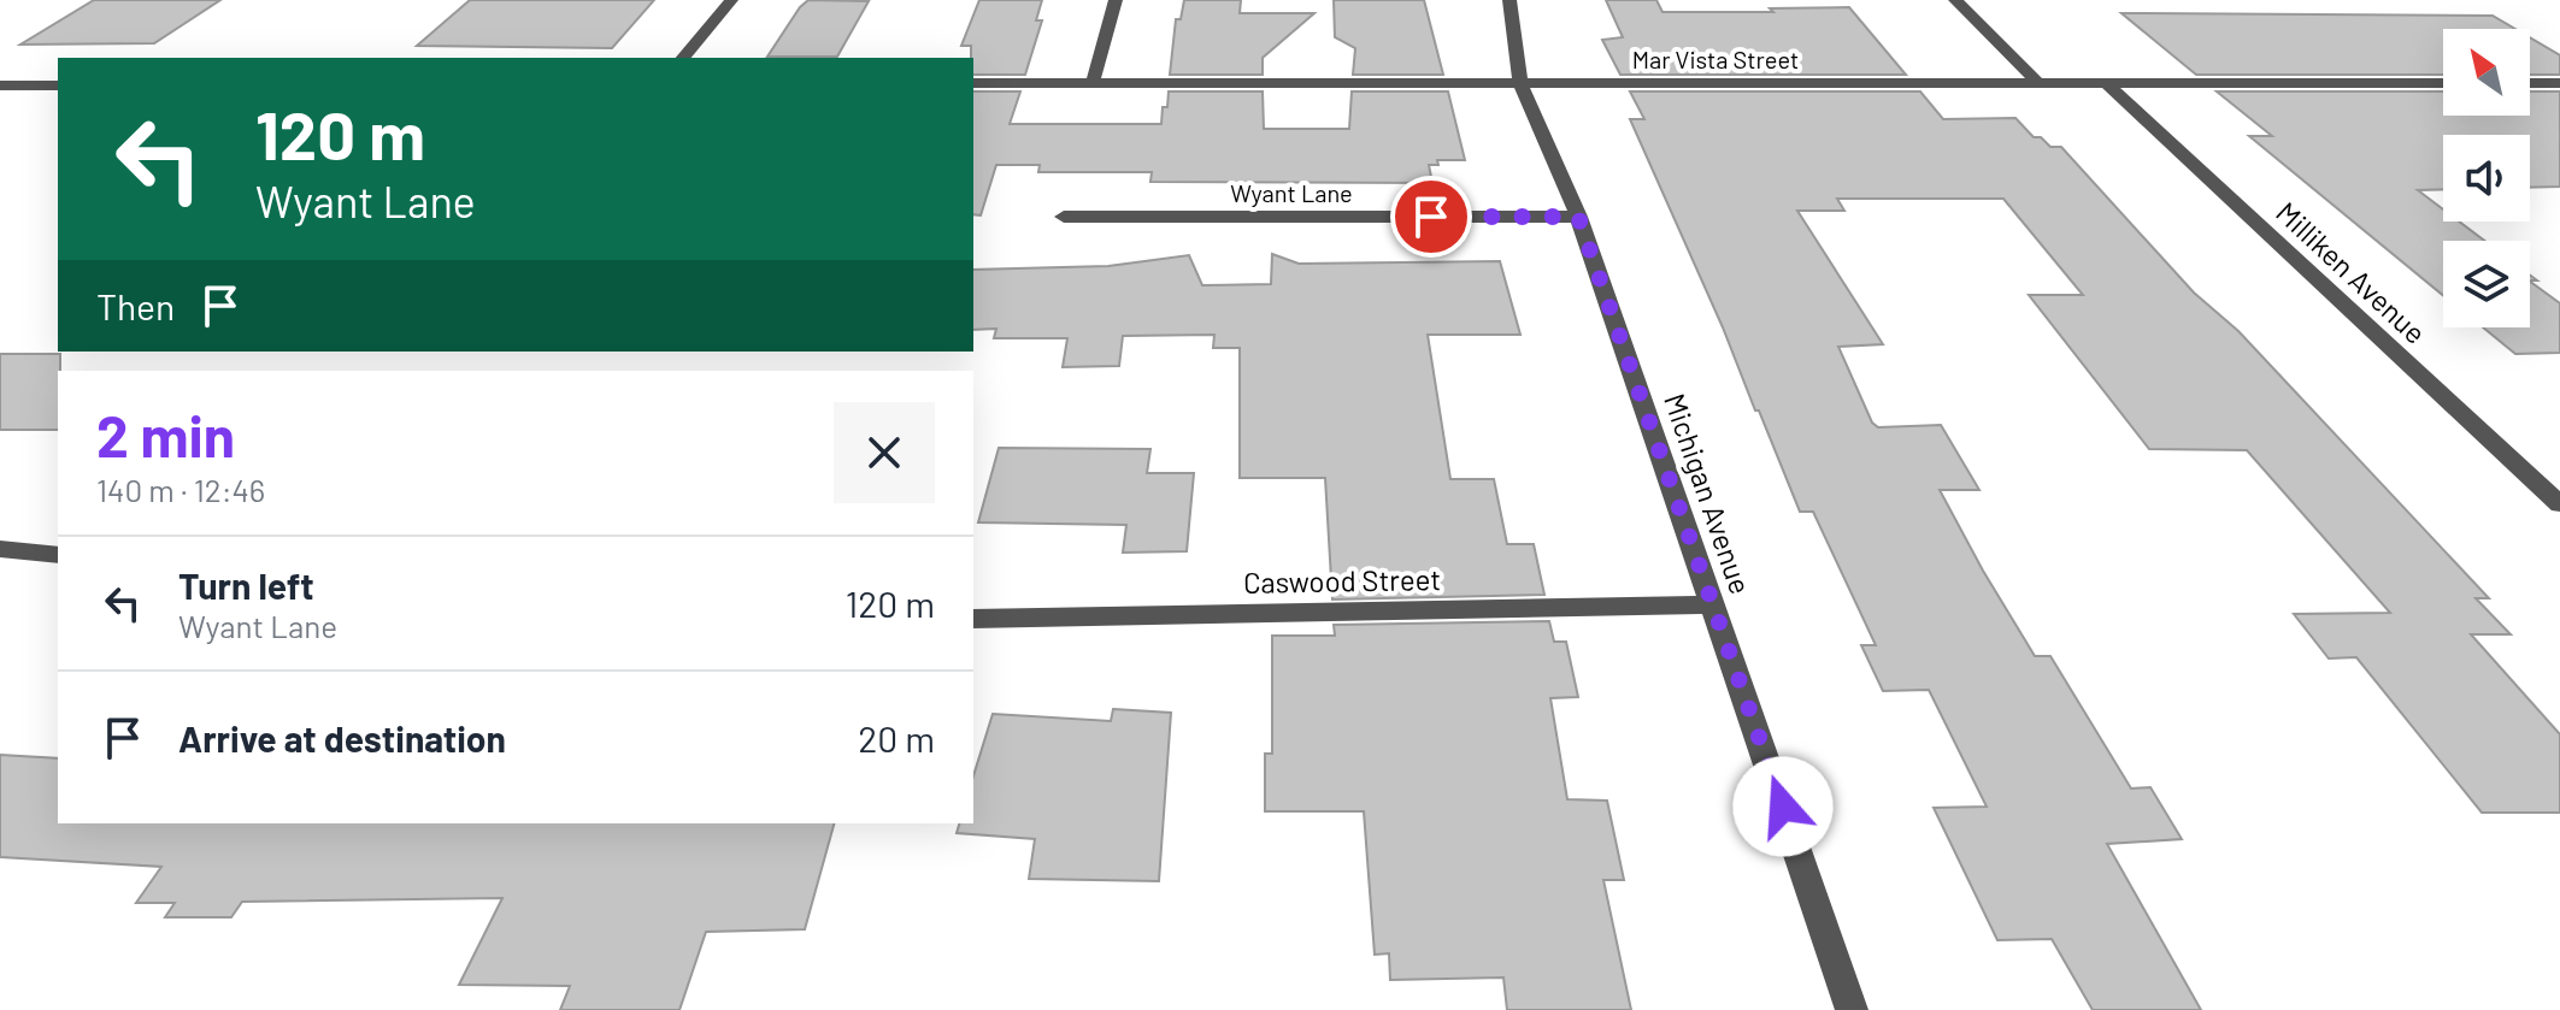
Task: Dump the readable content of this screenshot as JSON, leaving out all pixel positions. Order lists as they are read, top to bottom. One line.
{"streets":{"street":["Mar Vista Street","Wyant Lane","Milliken Avenue","Michigan Avenue","Caswood Street"]},"crossings":[["Mar Vista Street","Milliken Avenue"],["Mar Vista Street","Michigan Avenue"],["Wyant Lane","Michigan Avenue"],["Michigan Avenue","Caswood Street"]],"north":"top left","page":{"turn":["120 m","Wyant Lane"],"then":"Then","heading":["2 min","140 m · 12:46"],"list":[{"name":"Turn left","note":"Wyant Lane","value":"120 m"},{"name":"Arrive at destination","value":"20 m"}]}}
